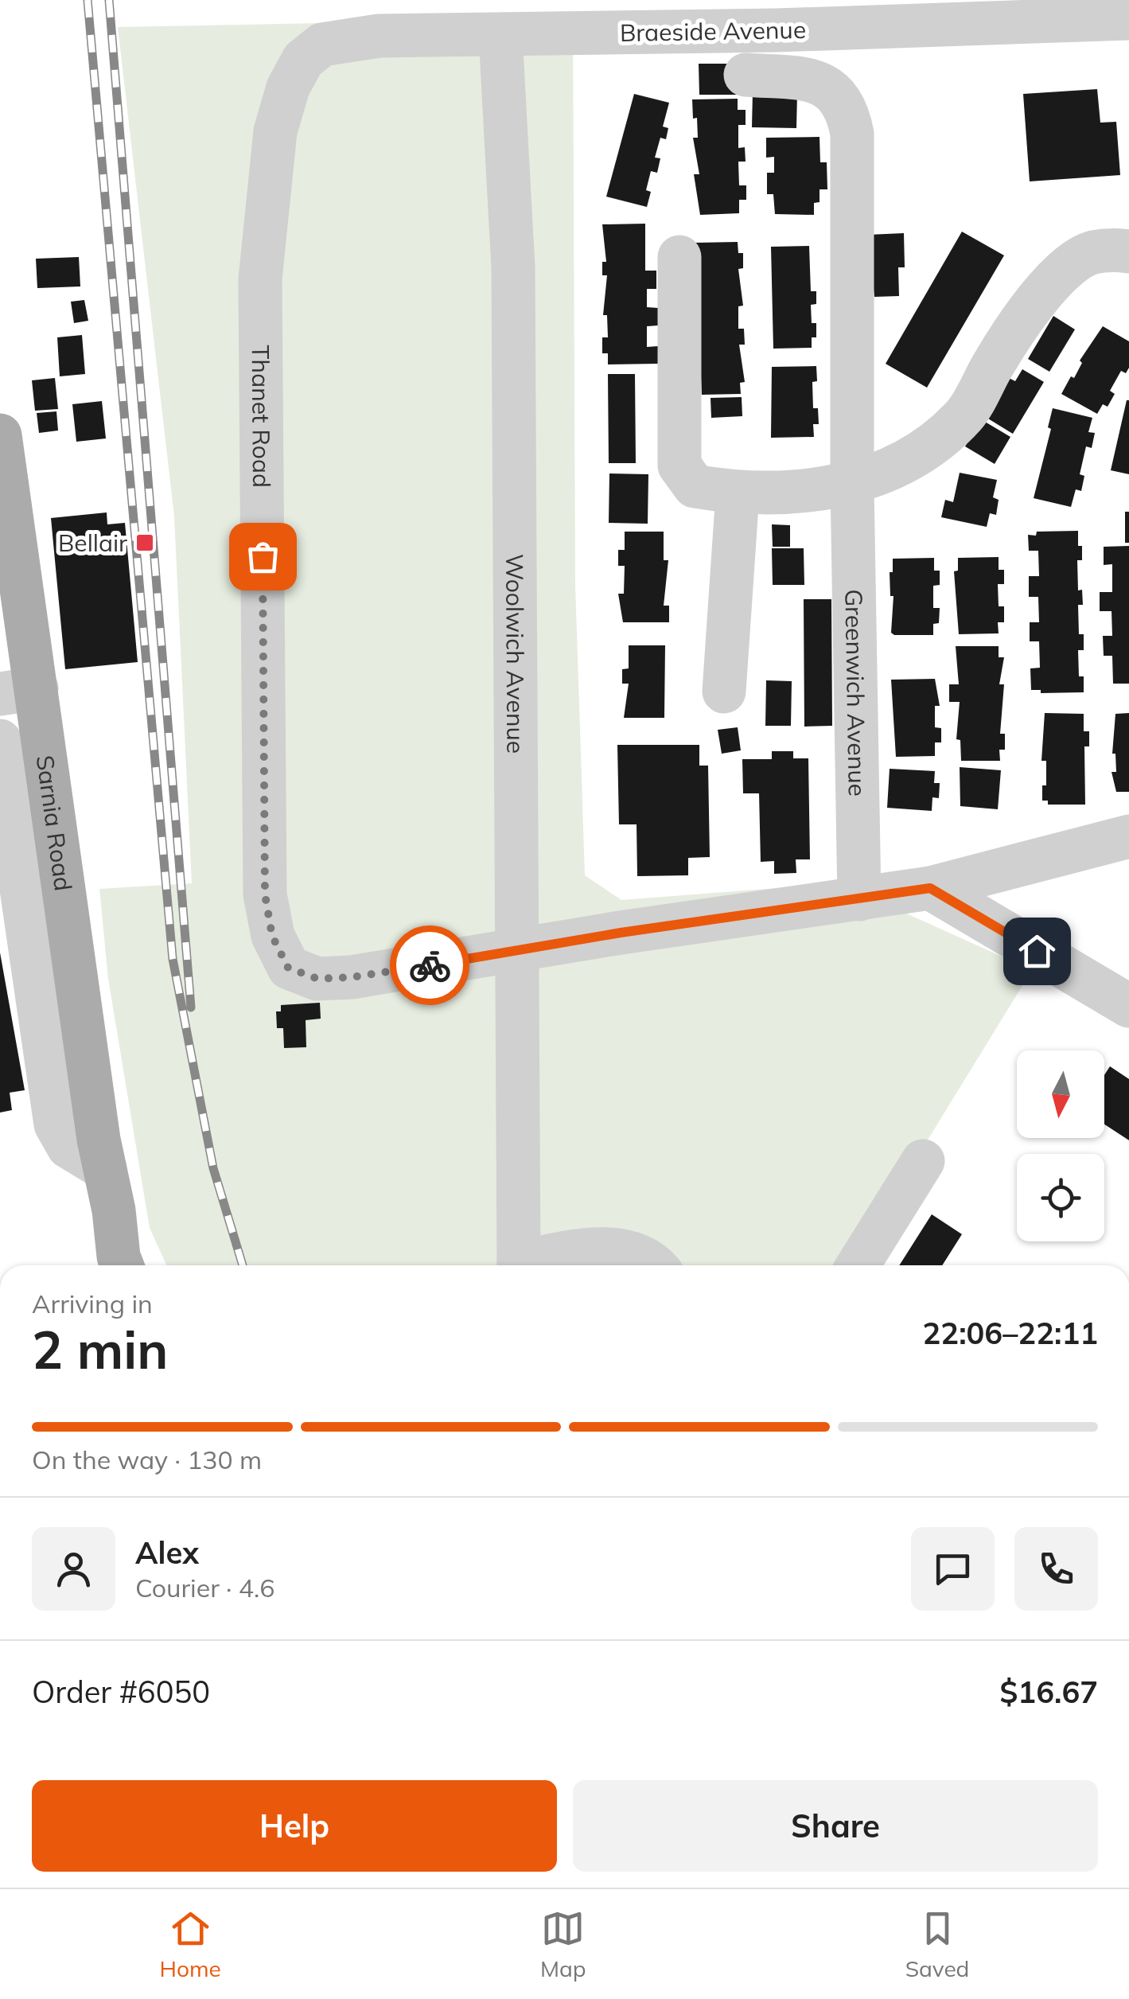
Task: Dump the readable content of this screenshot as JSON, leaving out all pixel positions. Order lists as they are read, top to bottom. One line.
{"streets":{"main road":["Sarnia Road"],"street":["Braeside Avenue","Thanet Road","Woolwich Avenue","Greenwich Avenue"]},"crossings":[["Braeside Avenue","Thanet Road"],["Braeside Avenue","Woolwich Avenue"],["Thanet Road","Woolwich Avenue"]],"places":{"transit":["Bellair"]},"north":"bottom","page":{"heading":["2 min","Arriving in","22:06–22:11"],"panel":["Alex","Courier · 4.6","Order #6050","$16.67"],"bar":"On the way · 130 m","buttons":["Help","Share"],"tabs":["Home","Map","Saved"]}}
